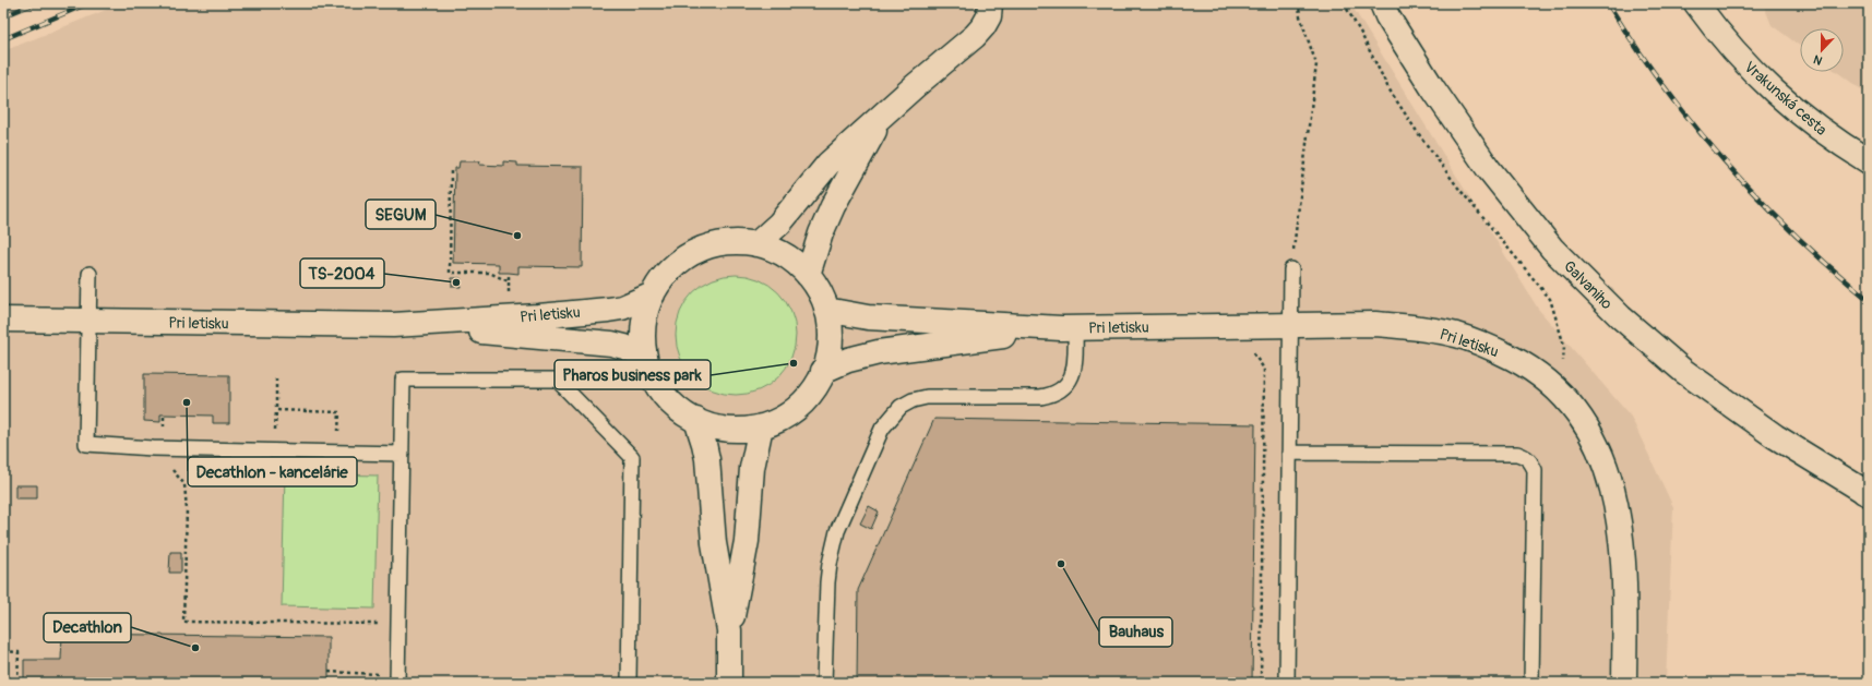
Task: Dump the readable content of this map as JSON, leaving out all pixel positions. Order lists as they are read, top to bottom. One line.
{"streets":{"street":["Vrakunská cesta","Galvaniho","Pri letisku"]},"places":["SEGUM","TS-2004","Pharos business park","Decathlon - kancelárie","Bauhaus","Decathlon"],"north":"bottom"}
